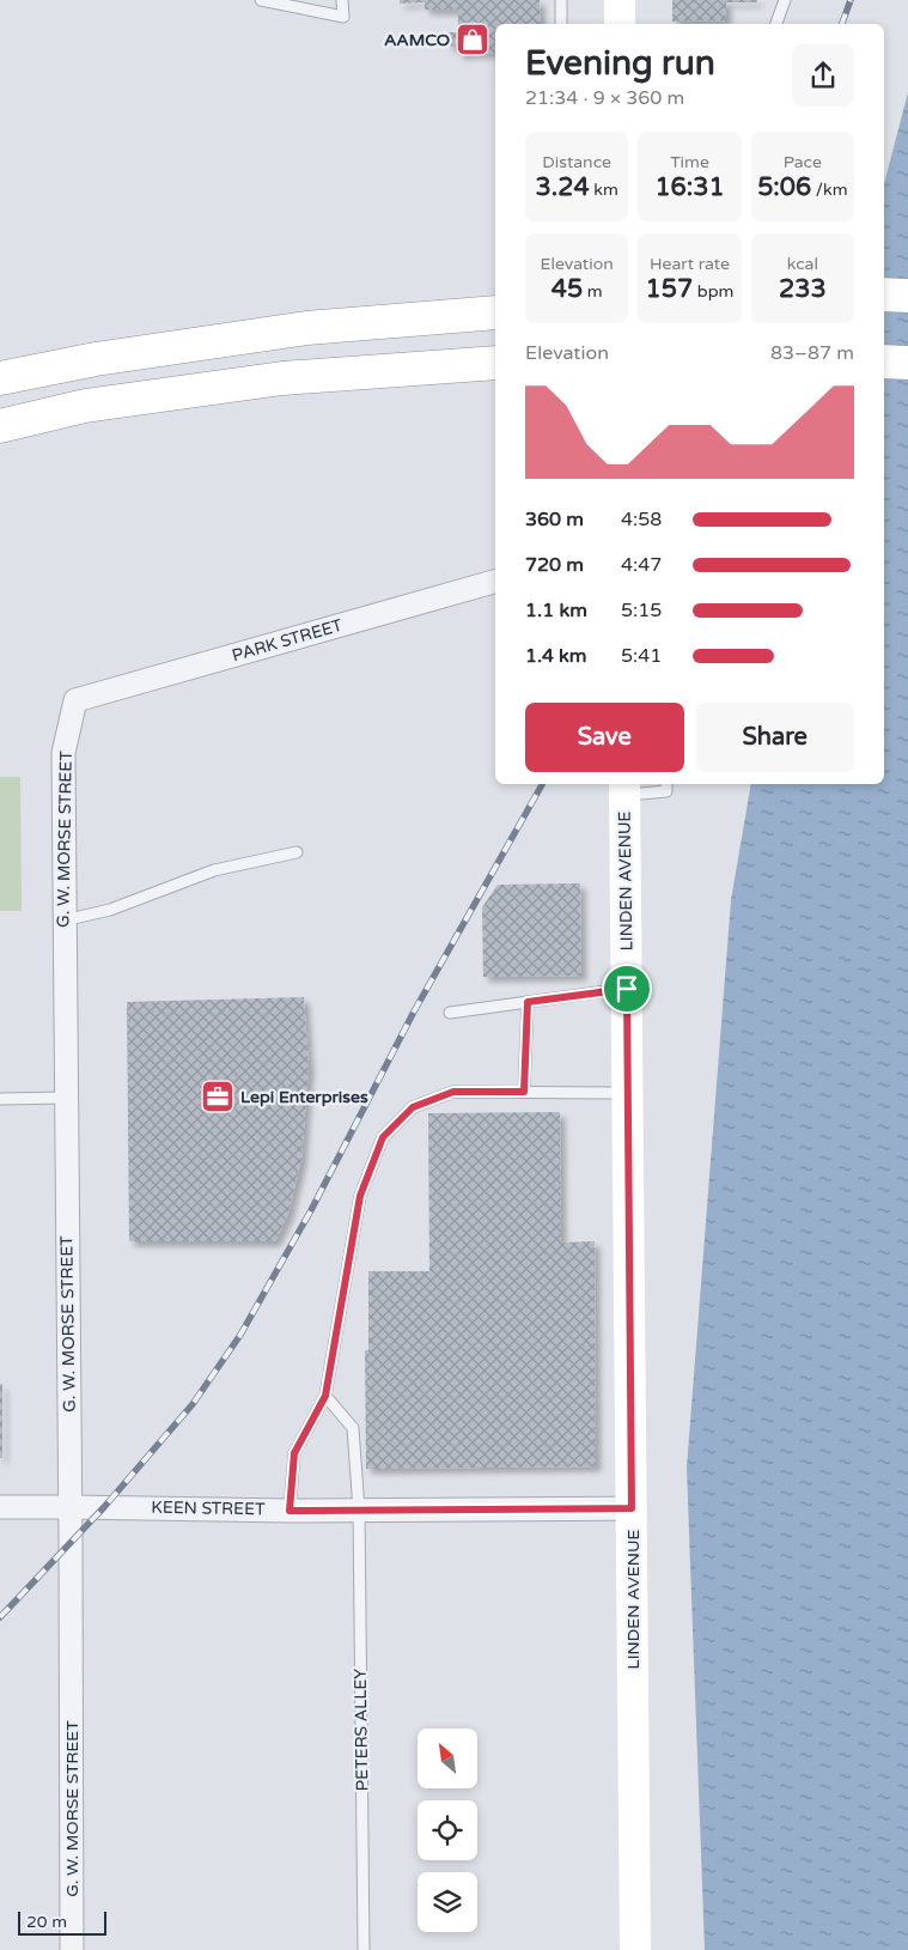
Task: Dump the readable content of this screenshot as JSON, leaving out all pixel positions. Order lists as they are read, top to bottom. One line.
{"streets":{"main road":["LINDEN AVENUE"],"street":["PARK STREET","G. W. MORSE STREET","KEEN STREET"],"lane":["PETERS ALLEY"]},"crossings":[["PARK STREET","G. W. MORSE STREET"],["G. W. MORSE STREET","KEEN STREET"],["LINDEN AVENUE","KEEN STREET"],["KEEN STREET","PETERS ALLEY"]],"places":{"shop":["AAMCO"],"office":["Lepi Enterprises"]},"scale_bar":"20 m","north":"top left","page":{"heading":["Evening run","21:34 · 9 × 360 m"],"stats":[["Distance","3.24 km"],["Time","16:31"],["Pace","5:06 /km"],["Elevation","45 m"],["Heart rate","157 bpm"],["kcal","233"]],"chart":["Elevation","83–87 m"],"list":[{"name":"360 m","note":"4:58"},{"name":"720 m","note":"4:47"},{"name":"1.1 km","note":"5:15"},{"name":"1.4 km","note":"5:41"}],"buttons":["Save","Share"],"scale":"20 m"}}
